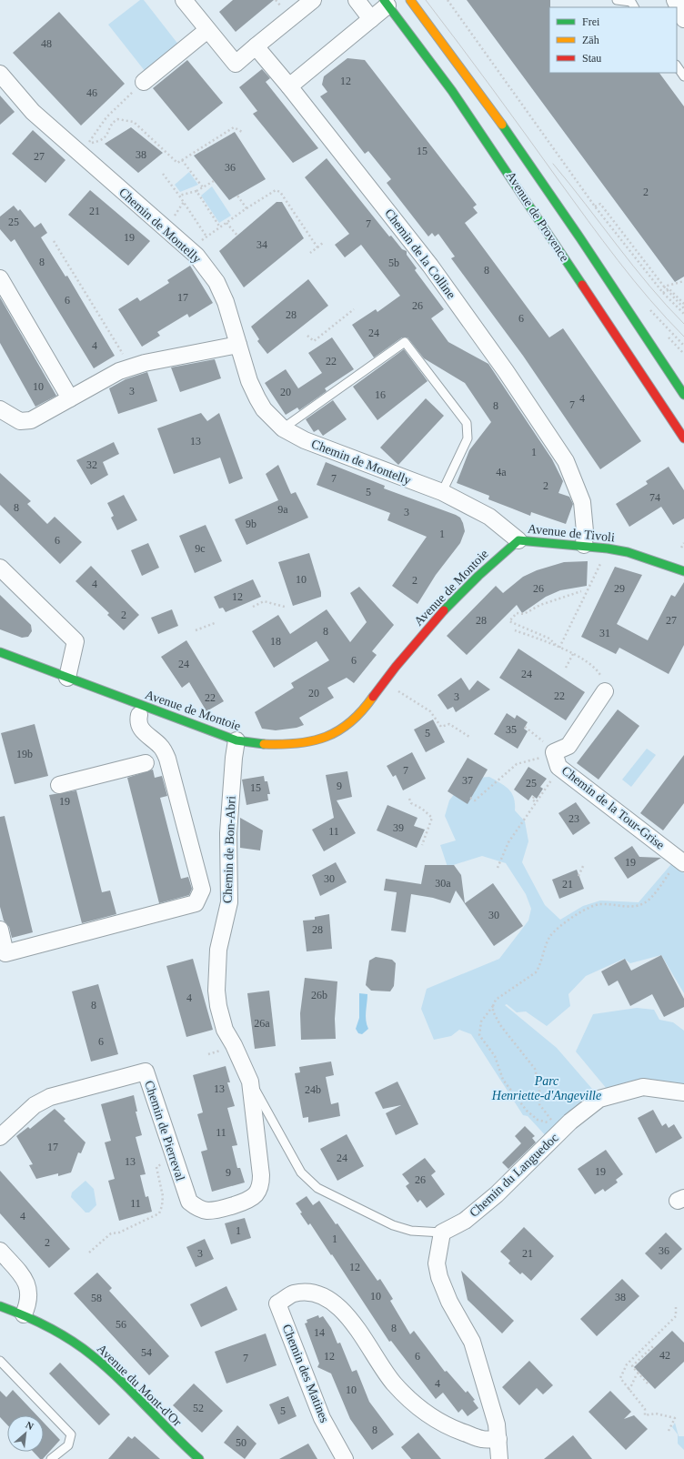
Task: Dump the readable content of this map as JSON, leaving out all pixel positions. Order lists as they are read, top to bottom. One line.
{"streets":{"street":["Avenue de Provence","Chemin de Montelly","Chemin de la Colline","Avenue de Tivoli","Avenue de Montoie","Chemin de la Tour-Grise","Chemin de Bon-Abri","Chemin de Pierreval","Chemin du Languedoc","Chemin des Matines","Avenue du Mont-d'Or"]},"crossings":[["Chemin de Montelly","Avenue de Tivoli"],["Chemin de Montelly","Avenue de Montoie"],["Chemin de la Colline","Avenue de Tivoli"],["Avenue de Tivoli","Avenue de Montoie"],["Avenue de Montoie","Chemin de Bon-Abri"],["Chemin de Bon-Abri","Chemin de Pierreval"],["Chemin de Bon-Abri","Chemin du Languedoc"]],"parks":["Parc Henriette-d'Angeville"],"house_numbers":["48","12","46","15","38","27","36","2","21","25","7","19","34","8","5b","8","17","6","26","28","6","24","4","22","10","3","20","16","4","7","8","13","1","32","4a","7","2","5","74","8","9a","3","9b","1","6","9c","10","2","4","26","29","12","2","28","27","8","31","18","6","24","24","20","22","3","22","35","5","19b","7","37","25","9","15","19","23","39","11","19","30","30a","21","30","28","26b","4","8","26a","6","13","24b","11","17","24","13","19","9","26","11","4","1","1","2","36","3","21","12","10","38","58","56","8","14","54","42","12","6","7","4","10","52","5","8","50"],"legend":["Frei","Zäh","Stau"],"north":"top right"}
